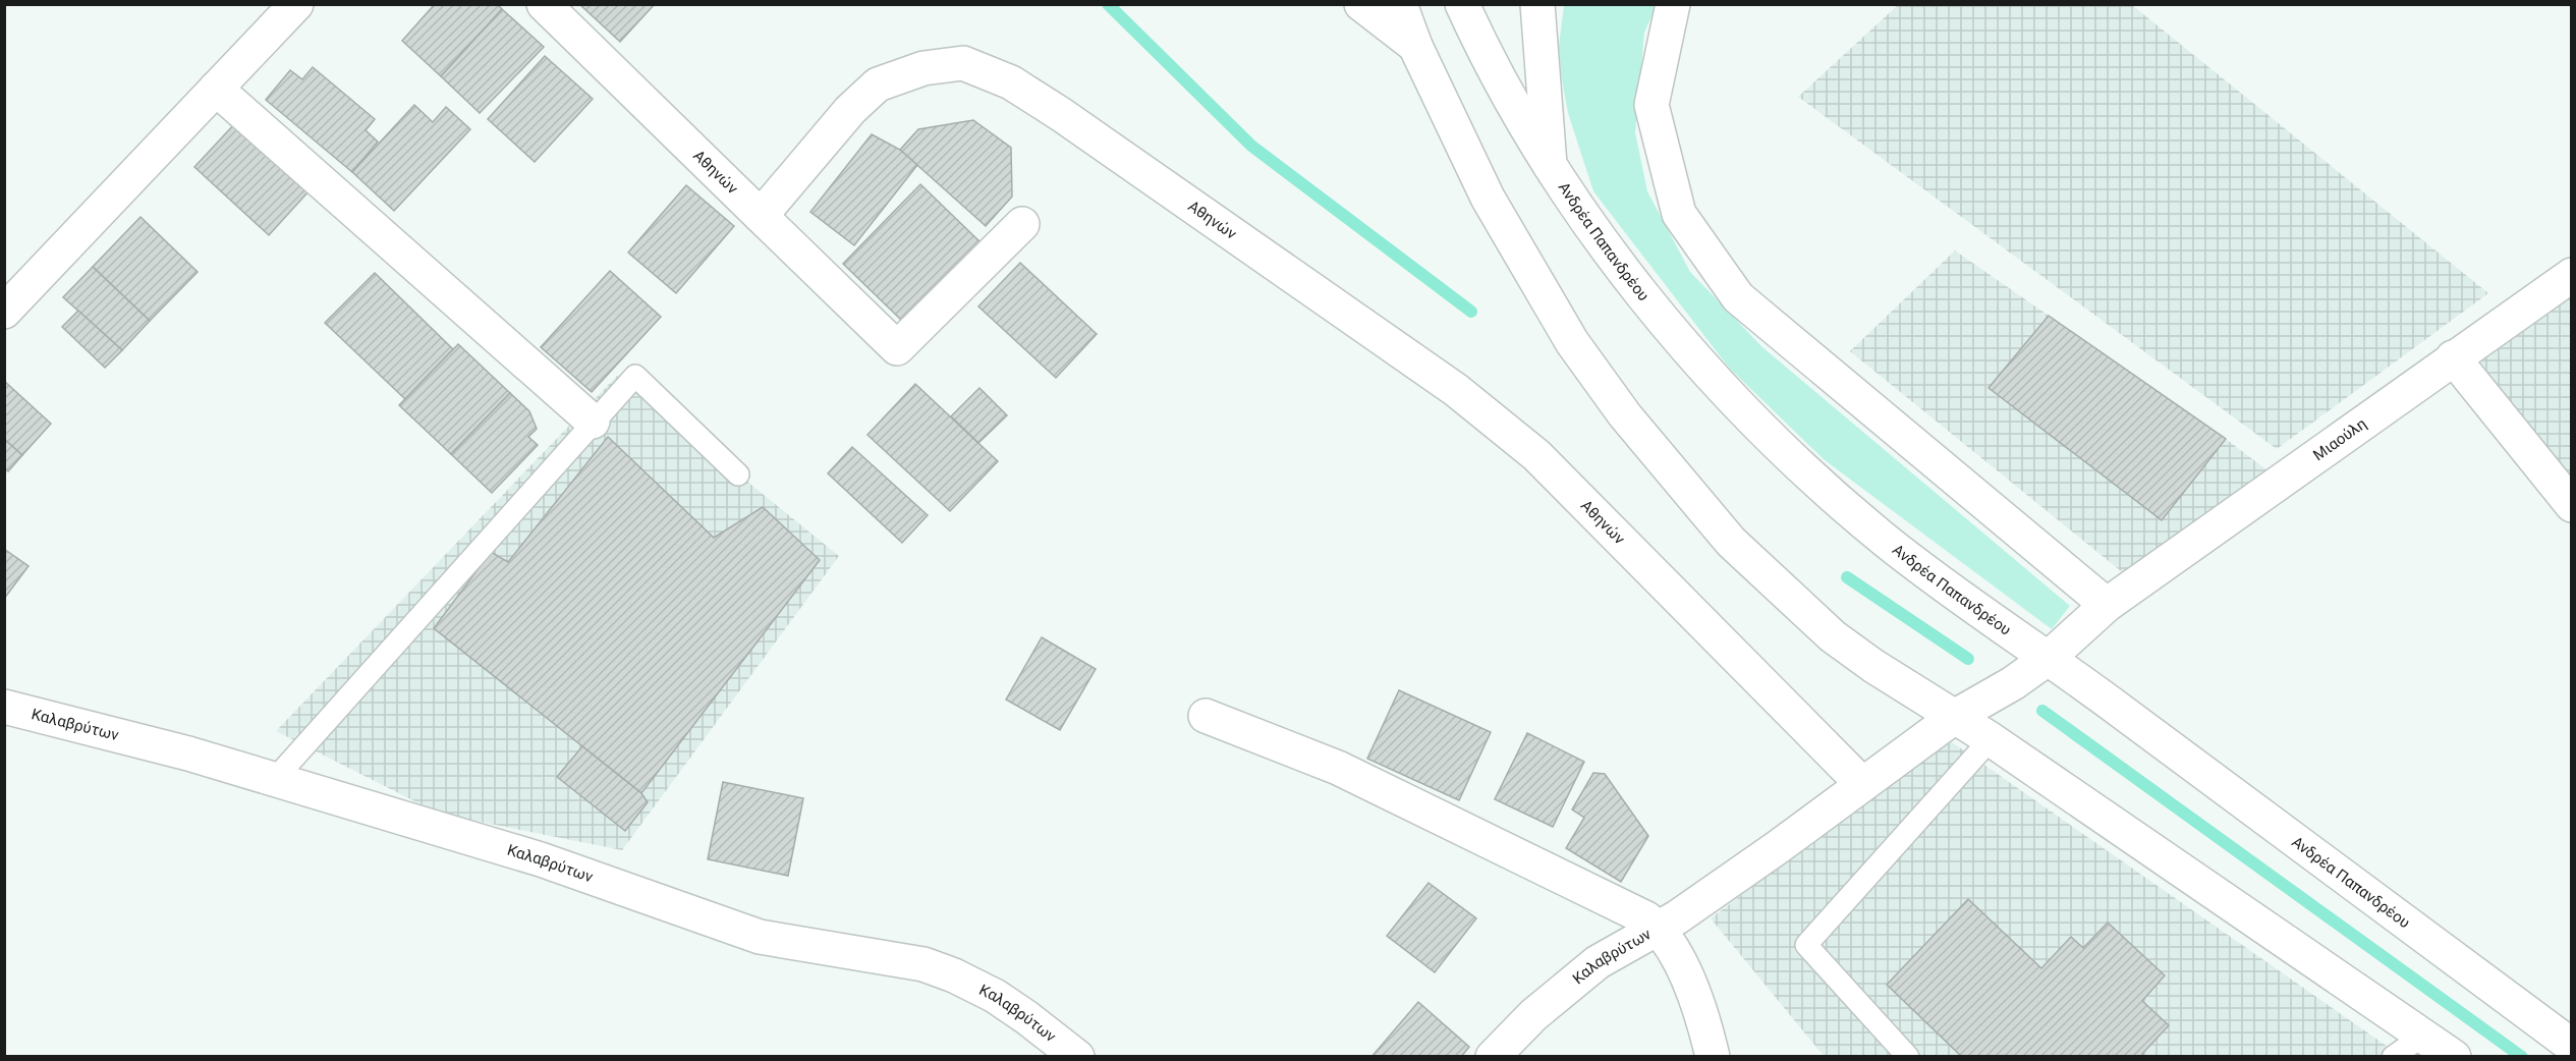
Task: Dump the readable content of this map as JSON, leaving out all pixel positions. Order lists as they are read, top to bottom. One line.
{"streets":{"main road":["Αθηνών","Ανδρέα Παπανδρέου","Μιαούλη","Καλαβρύτων"]},"crossings":[["Αθηνών","Μιαούλη"],["Ανδρέα Παπανδρέου","Μιαούλη"],["Μιαούλη","Καλαβρύτων"]]}
